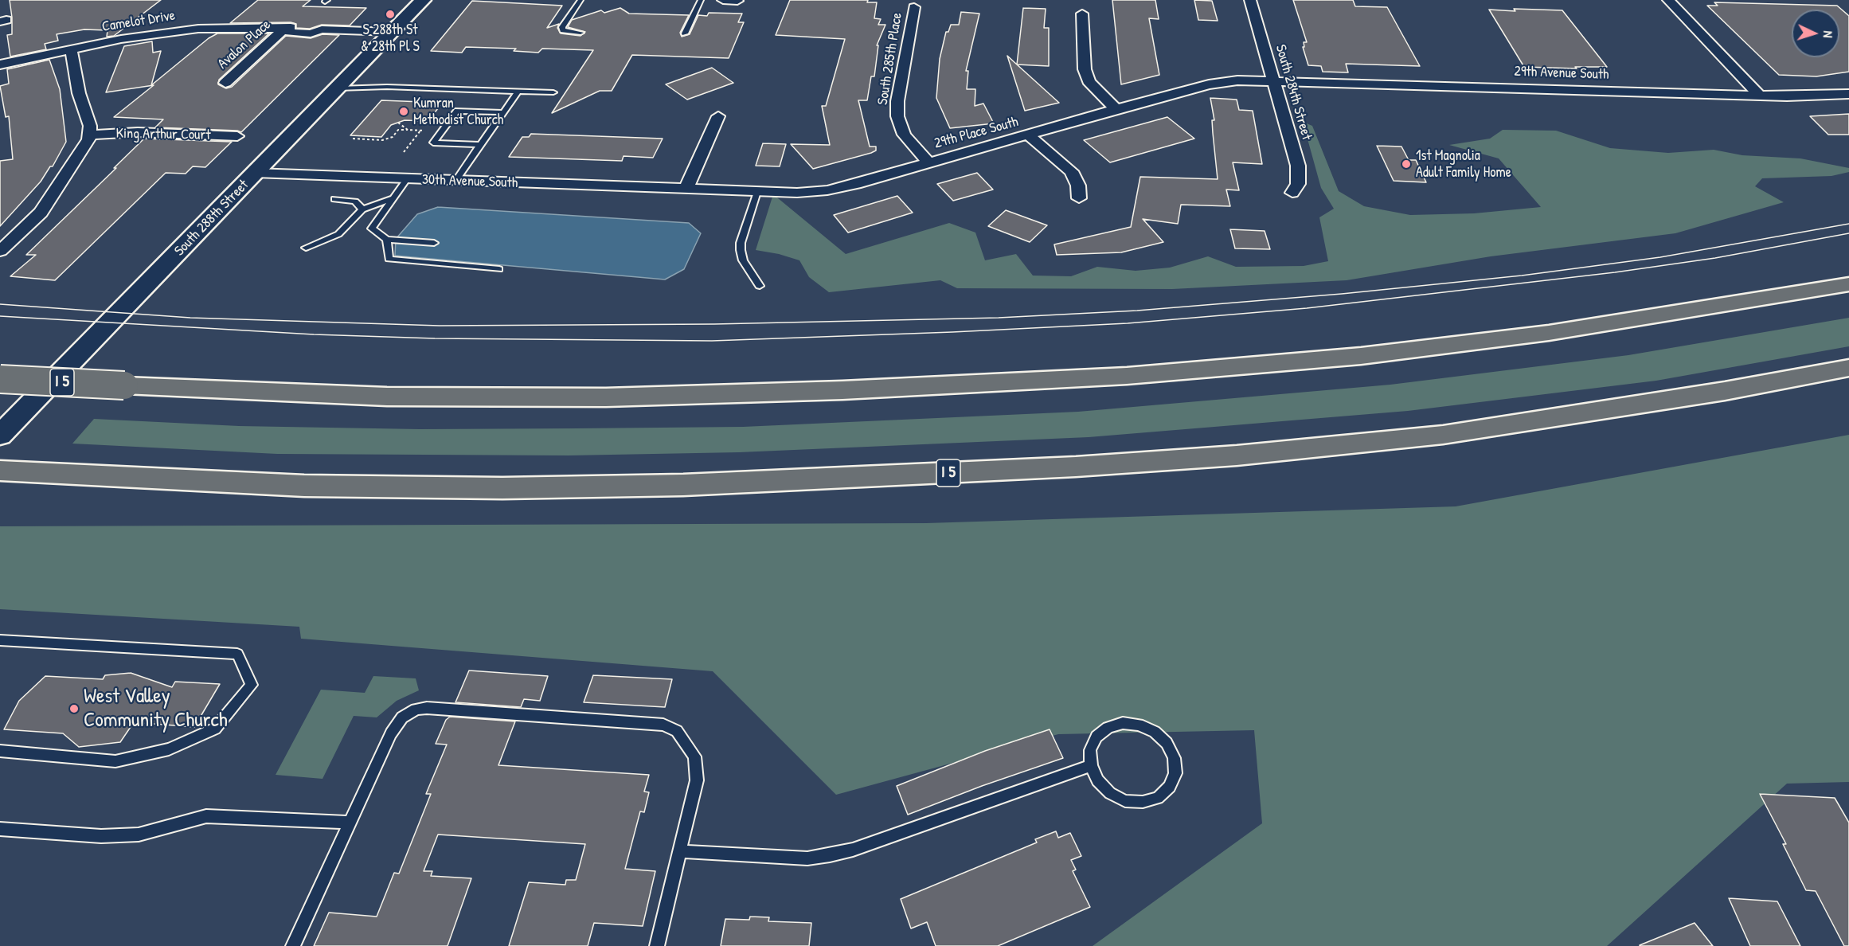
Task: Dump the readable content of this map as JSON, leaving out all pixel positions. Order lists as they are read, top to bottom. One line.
{"streets":{"highway":["I 5"],"main road":["South 288th Street"],"street":["Camelot Drive","Avalon Place","South 285th Place","29th Avenue South","South 284th Street","29th Place South","King Arthur Court","30th Avenue South"]},"crossings":[["Camelot Drive","Avalon Place"],["Camelot Drive","South 288th Street"],["South 285th Place","29th Place South"],["29th Avenue South","South 284th Street"],["29th Avenue South","29th Place South"],["South 284th Street","29th Place South"],["29th Place South","30th Avenue South"],["30th Avenue South","South 288th Street"]],"places":["S 288th St & 28th Pl S","Kumran Methodist Church","1st Magnolia Adult Family Home","West Valley Community Church"],"north":"right"}
